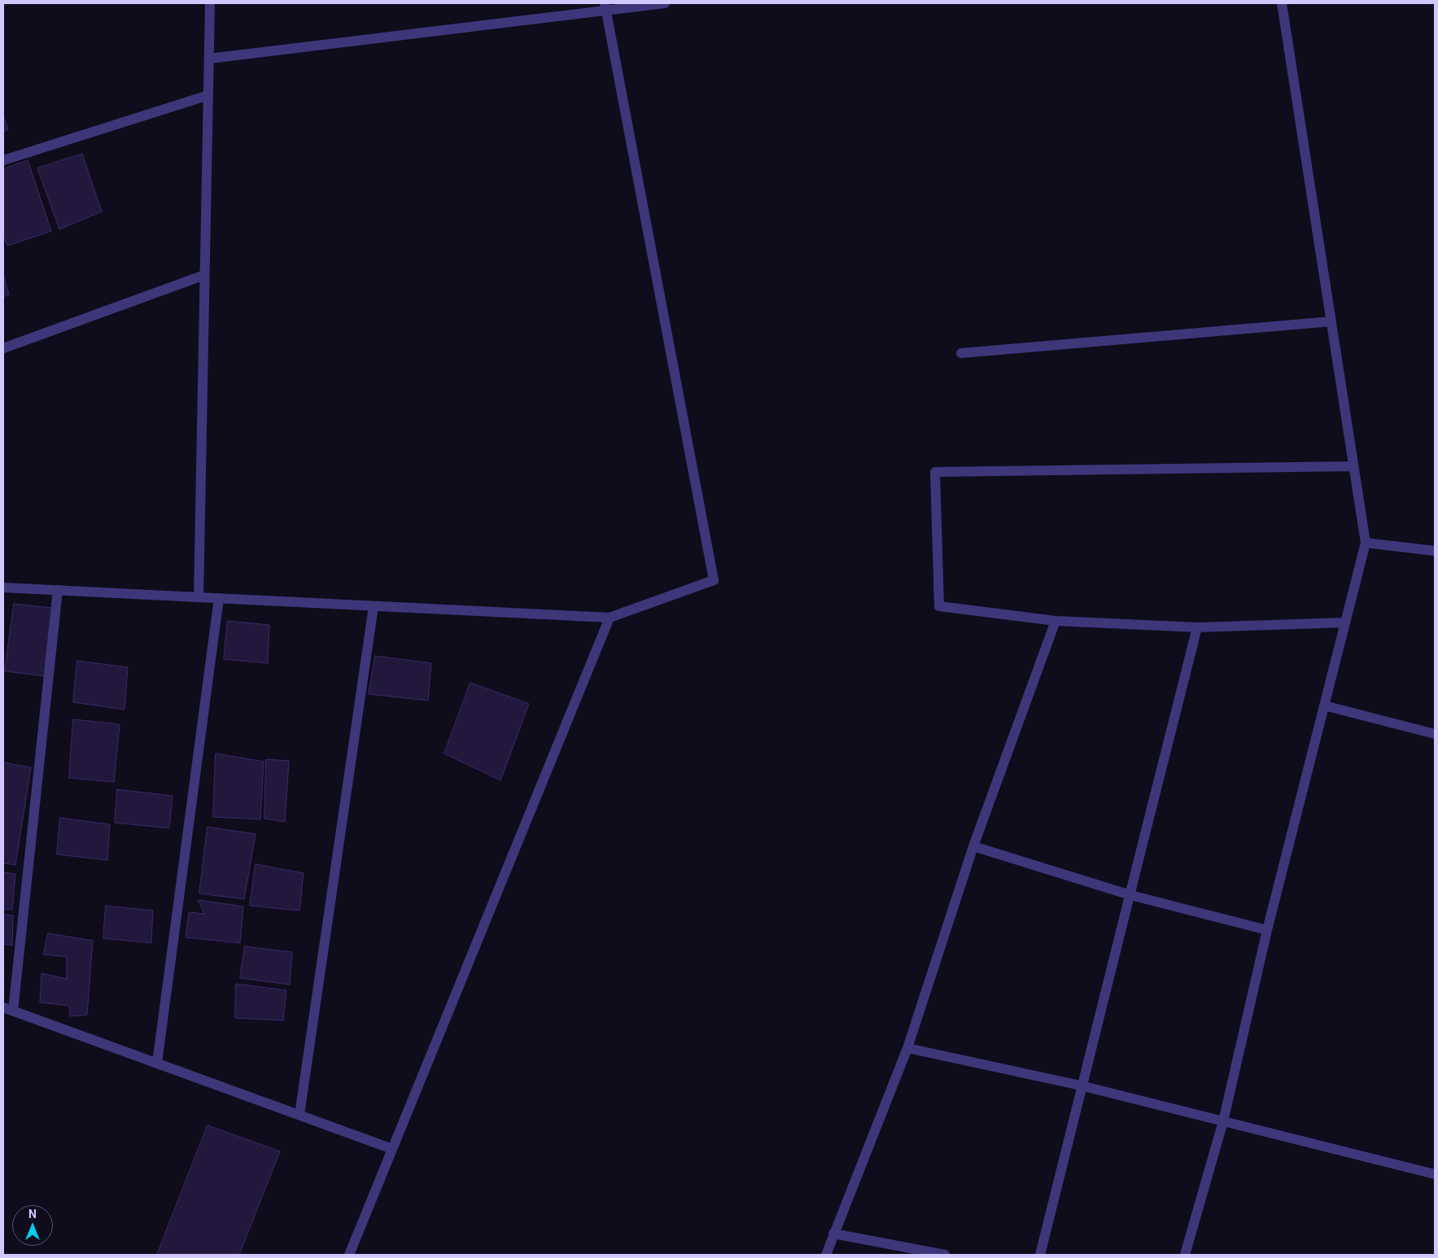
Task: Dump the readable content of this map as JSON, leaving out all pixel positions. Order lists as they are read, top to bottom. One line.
{"north":"top"}
